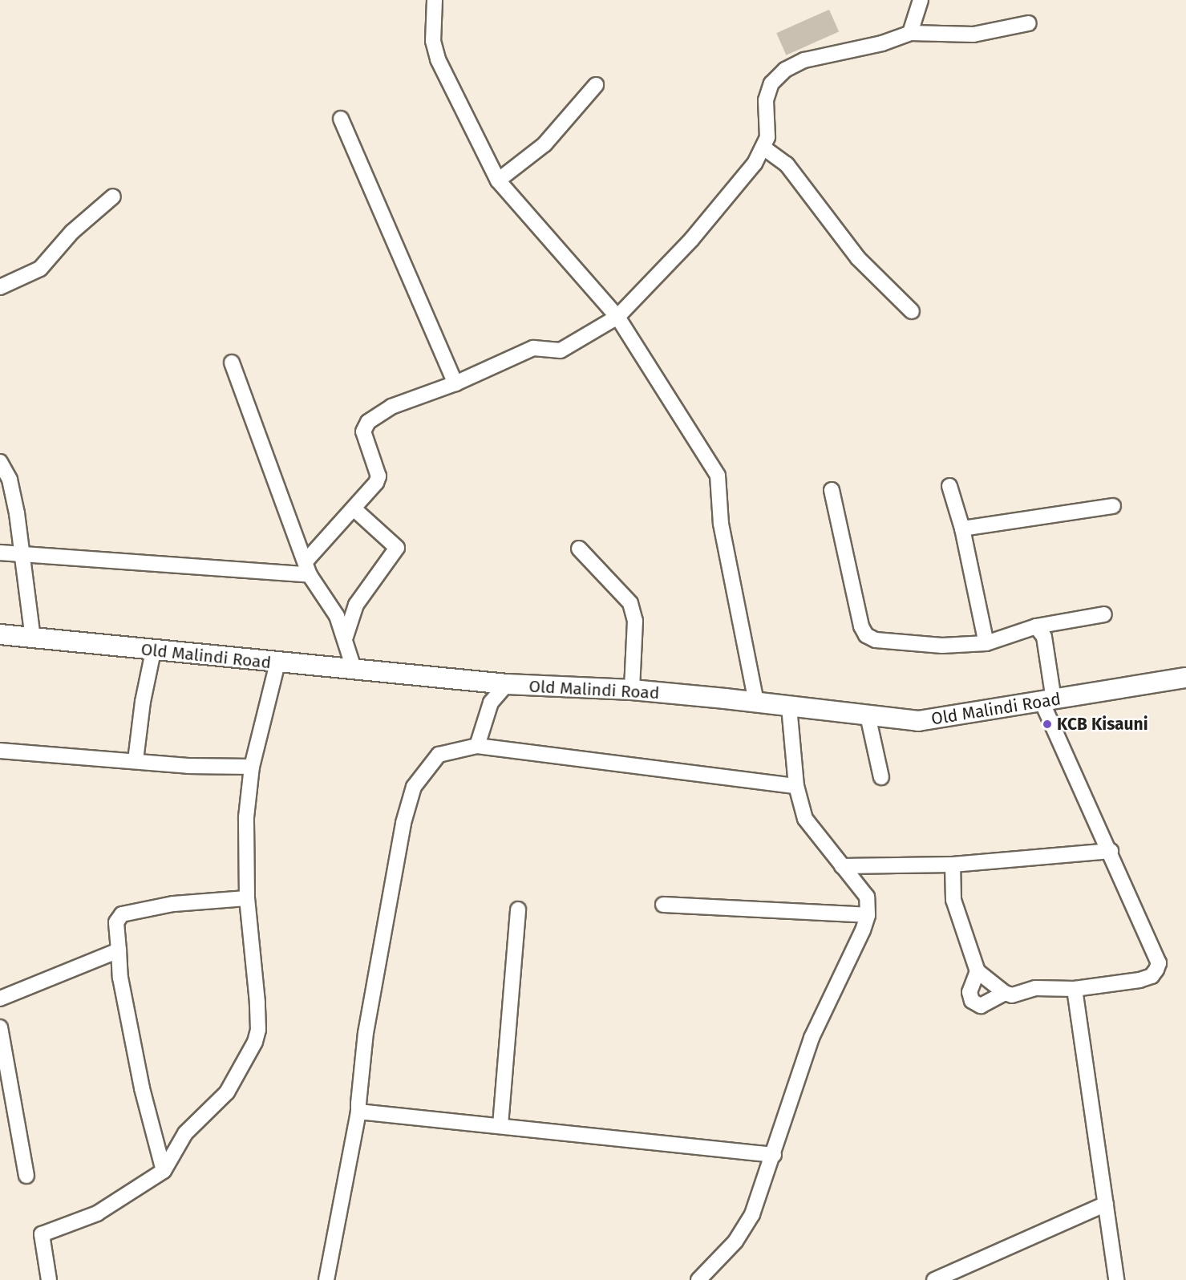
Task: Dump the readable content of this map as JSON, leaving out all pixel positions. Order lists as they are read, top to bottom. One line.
{"streets":{"main road":["Old Malindi Road"]},"places":["KCB Kisauni"]}
